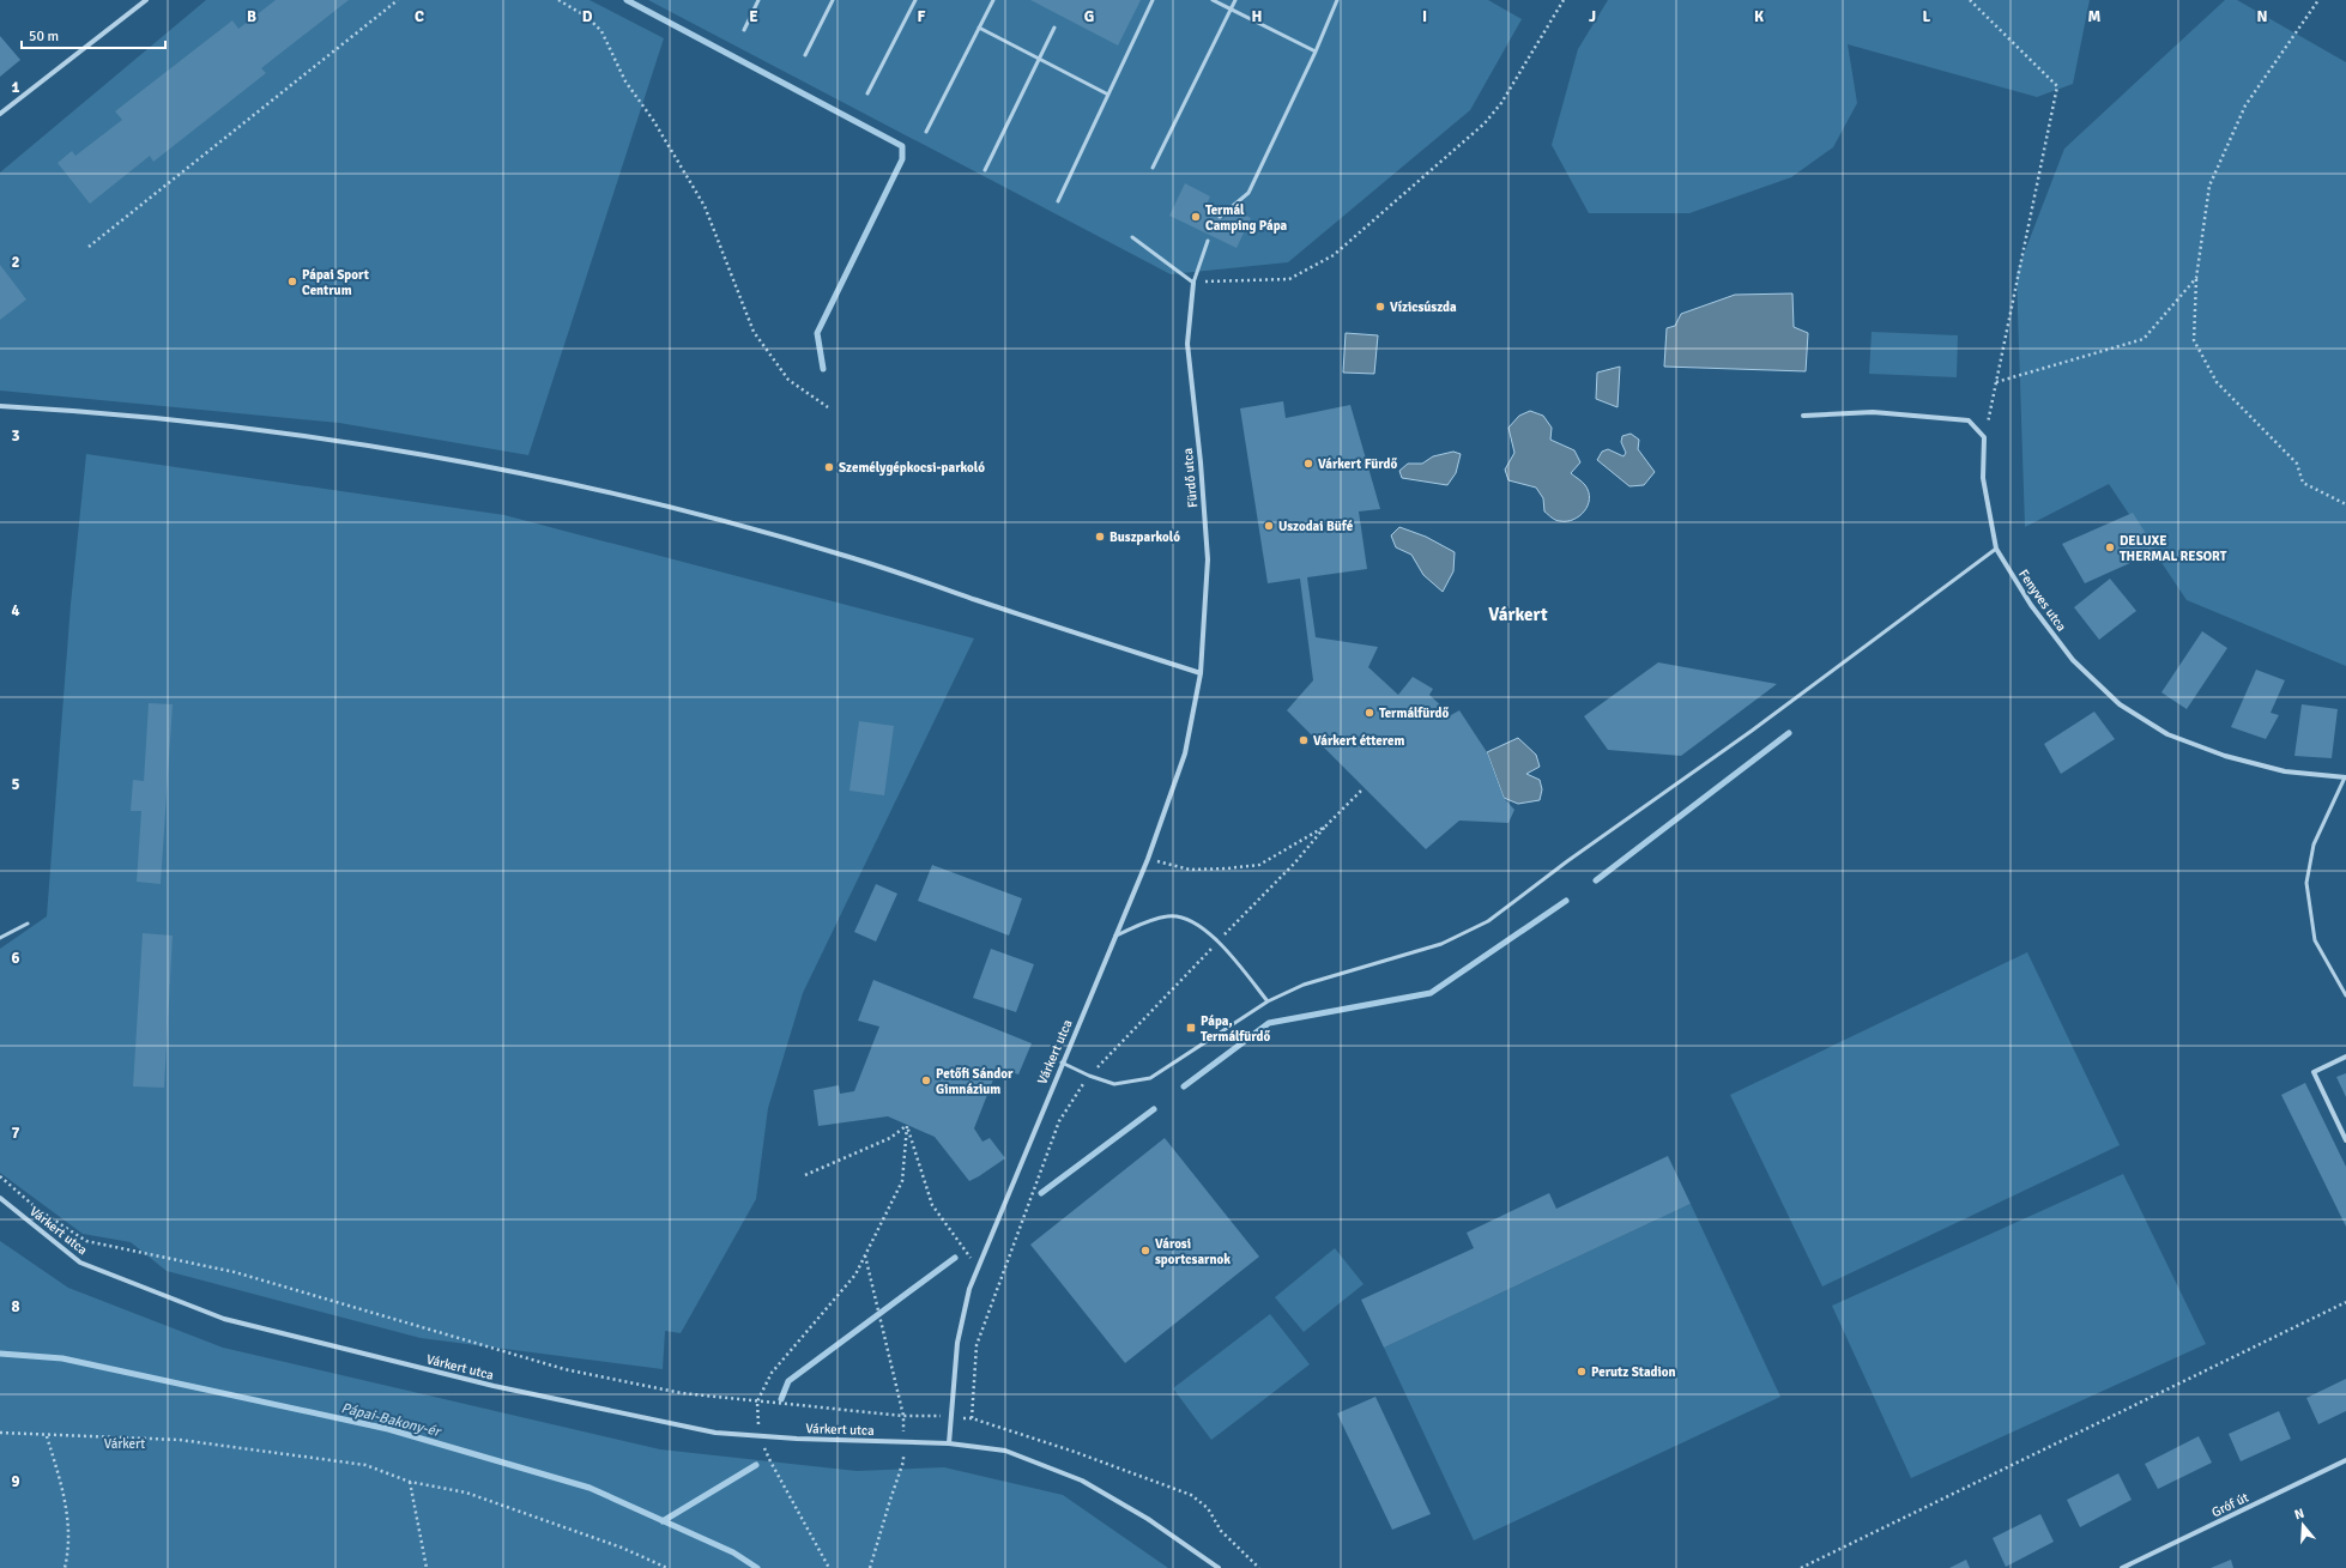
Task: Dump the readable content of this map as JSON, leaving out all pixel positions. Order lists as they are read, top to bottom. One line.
{"streets":{"street":["Fürdő utca","Fenyves utca","Várkert utca","Gróf út"]},"crossings":[["Fürdő utca","Várkert utca"]],"districts":["Várkert"],"water":["Pápai-Bakony-ér"],"parks":["Várkert"],"places":{"other":["Termál Camping Pápa","Pápai Sport Centrum","Vízicsúszda","Várkert Fürdő","Személygépkocsi-parkoló","Uszodai Büfé","Buszparkoló","DELUXE THERMAL RESORT","Termálfürdő","Várkert étterem","Petőfi Sándor Gimnázium","Városi sportcsarnok","Perutz Stadion"],"transit":["Pápa, Termálfürdő"]},"scale_bar":"50 m","north":"top","grid":{"columns":["B","C","D","E","F","G","H","I","J","K","L","M","N"],"rows":["1","2","3","4","5","6","7","8","9"]}}
